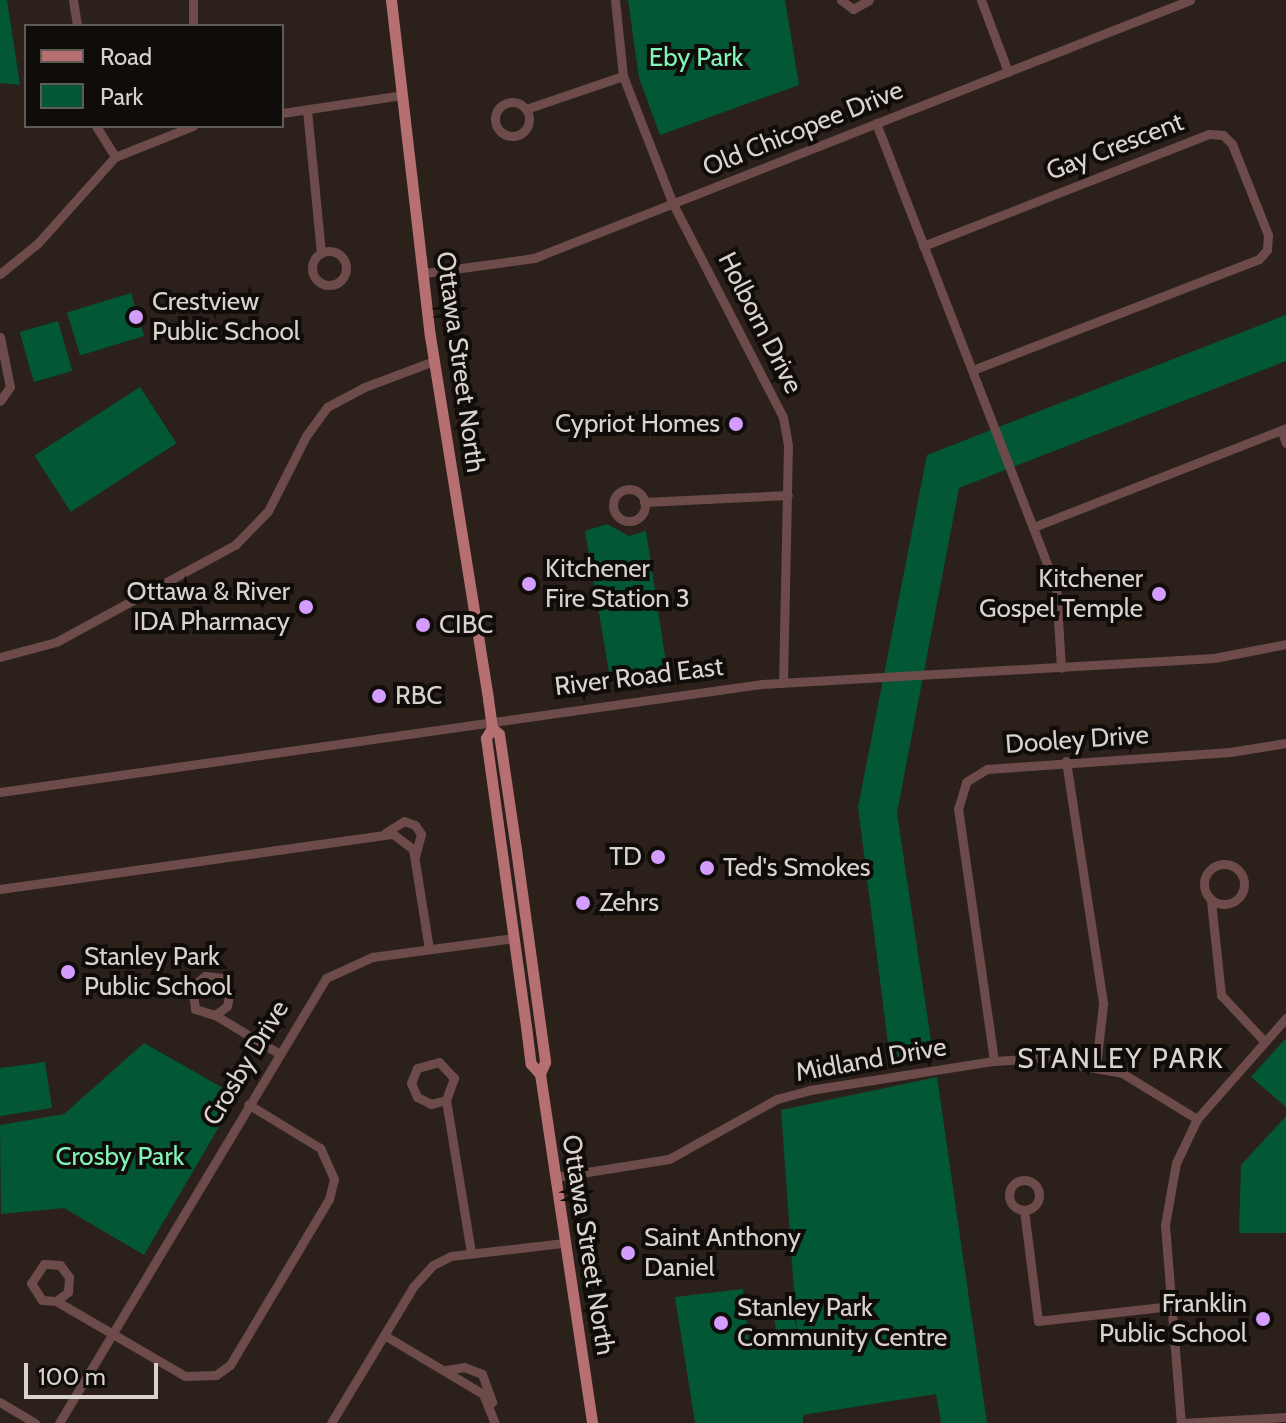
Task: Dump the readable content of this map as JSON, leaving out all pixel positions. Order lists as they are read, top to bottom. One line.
{"streets":{"main road":["Ottawa Street North"],"street":["Old Chicopee Drive","Gay Crescent","Holborn Drive","River Road East","Dooley Drive","Midland Drive","Crosby Drive"]},"crossings":[["Old Chicopee Drive","Holborn Drive"],["Old Chicopee Drive","Ottawa Street North"],["Holborn Drive","River Road East"],["Ottawa Street North","River Road East"],["Ottawa Street North","Midland Drive"],["Ottawa Street North","Crosby Drive"],["Dooley Drive","Midland Drive"]],"districts":["STANLEY PARK"],"parks":["Eby Park","Crosby Park"],"places":["Crestview Public School","Cypriot Homes","Kitchener Fire Station 3","Kitchener Gospel Temple","Ottawa & River IDA Pharmacy","CIBC","RBC","TD","Ted's Smokes","Zehrs","Stanley Park Public School","Saint Anthony Daniel","Franklin Public School","Stanley Park Community Centre"],"legend":["Road","Park"],"scale_bar":"100 m"}
